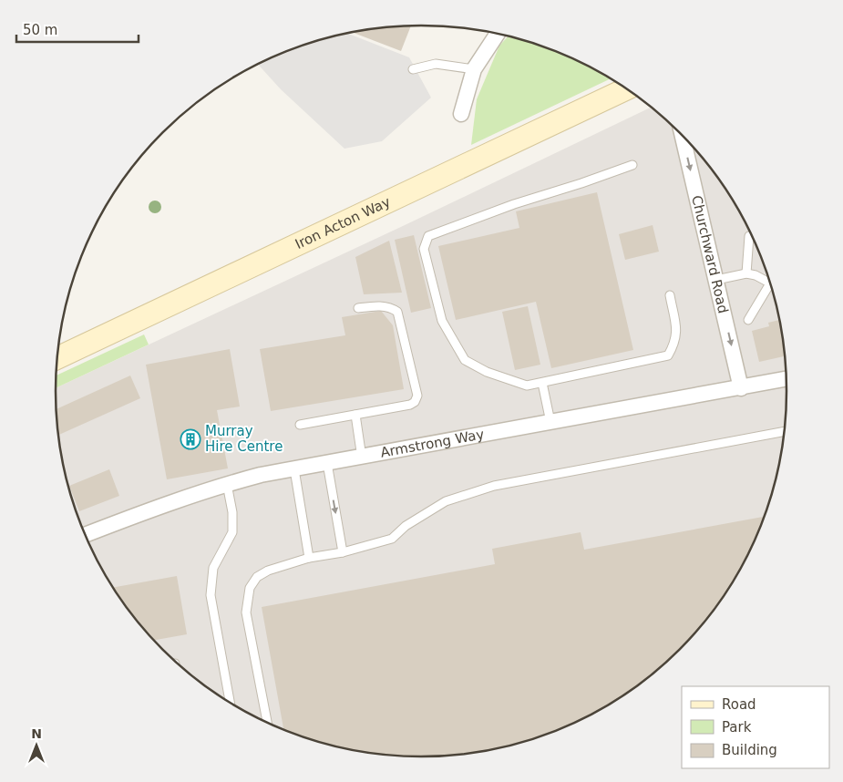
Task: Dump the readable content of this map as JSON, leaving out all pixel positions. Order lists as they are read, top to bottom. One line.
{"streets":{"main road":["Iron Acton Way"],"street":["Churchward Road","Armstrong Way"]},"crossings":[["Churchward Road","Armstrong Way"]],"one_way":["Churchward Road"],"places":{"building":["Murray Hire Centre"]},"legend":["Road","Park","Building"],"scale_bar":"50 m","north":"top"}
